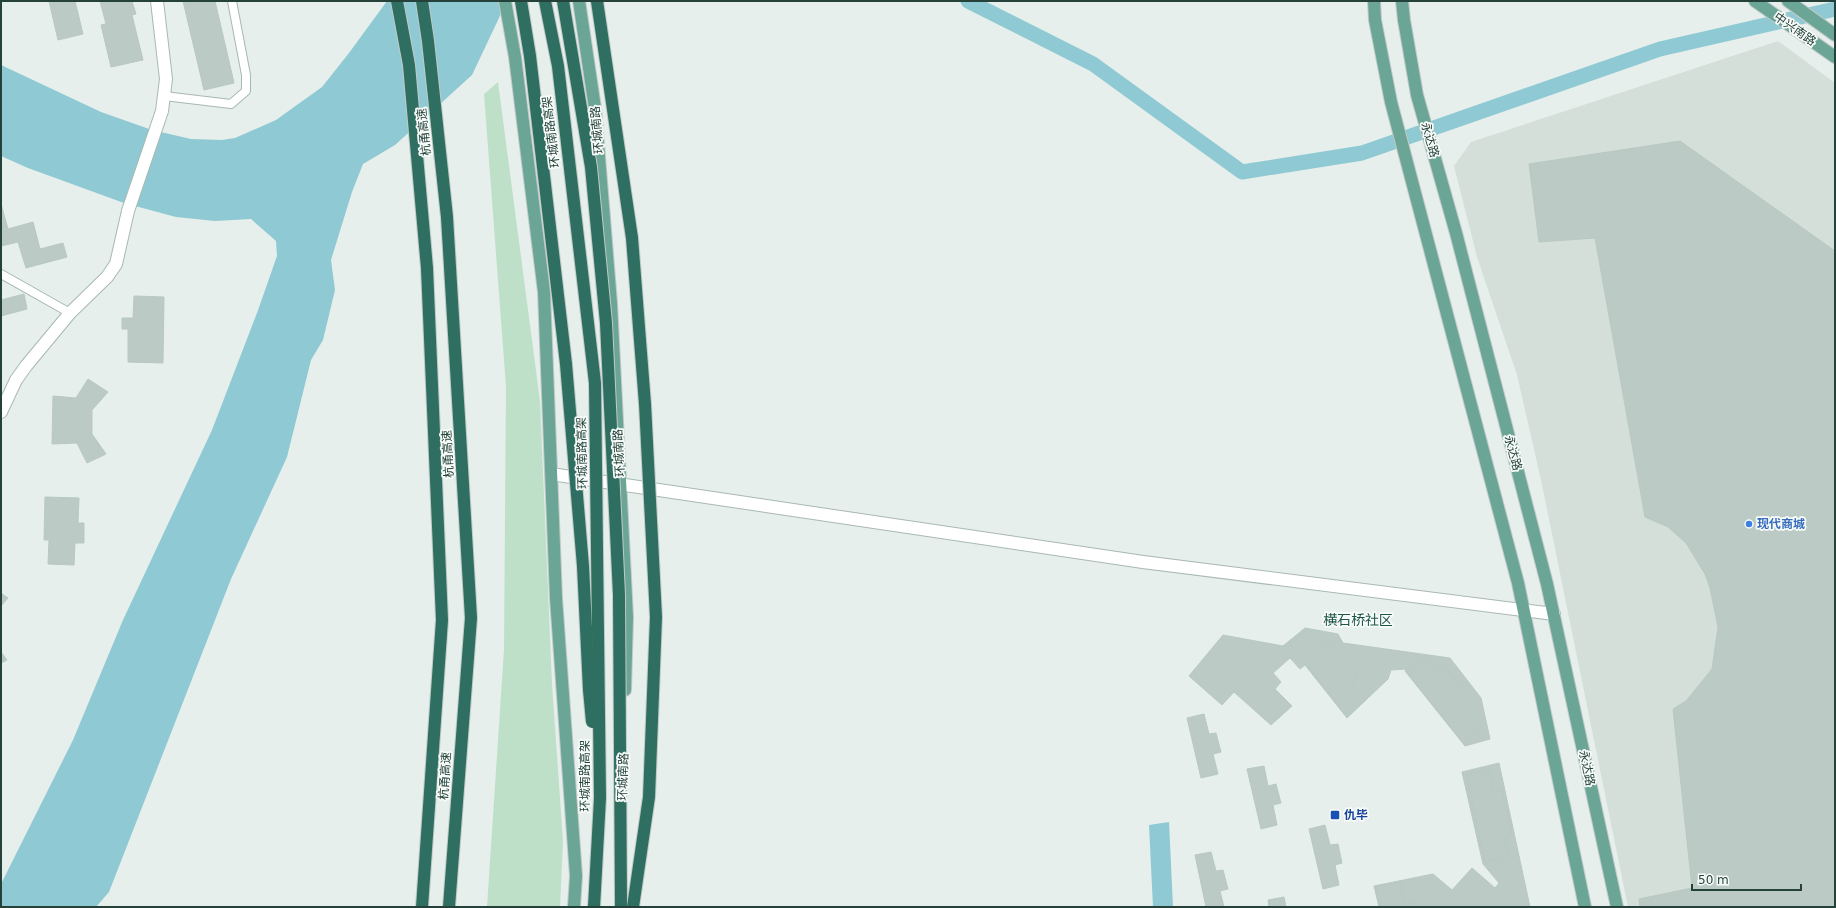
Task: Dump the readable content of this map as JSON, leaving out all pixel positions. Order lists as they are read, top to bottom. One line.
{"streets":{"highway":["杭甬高速","环城南路高架"],"main road":["中兴南路","环城南路","永达路"]},"districts":["横石桥社区"],"places":{"other":["现代商城"],"transit":["仇毕"]},"scale_bar":"50 m"}
